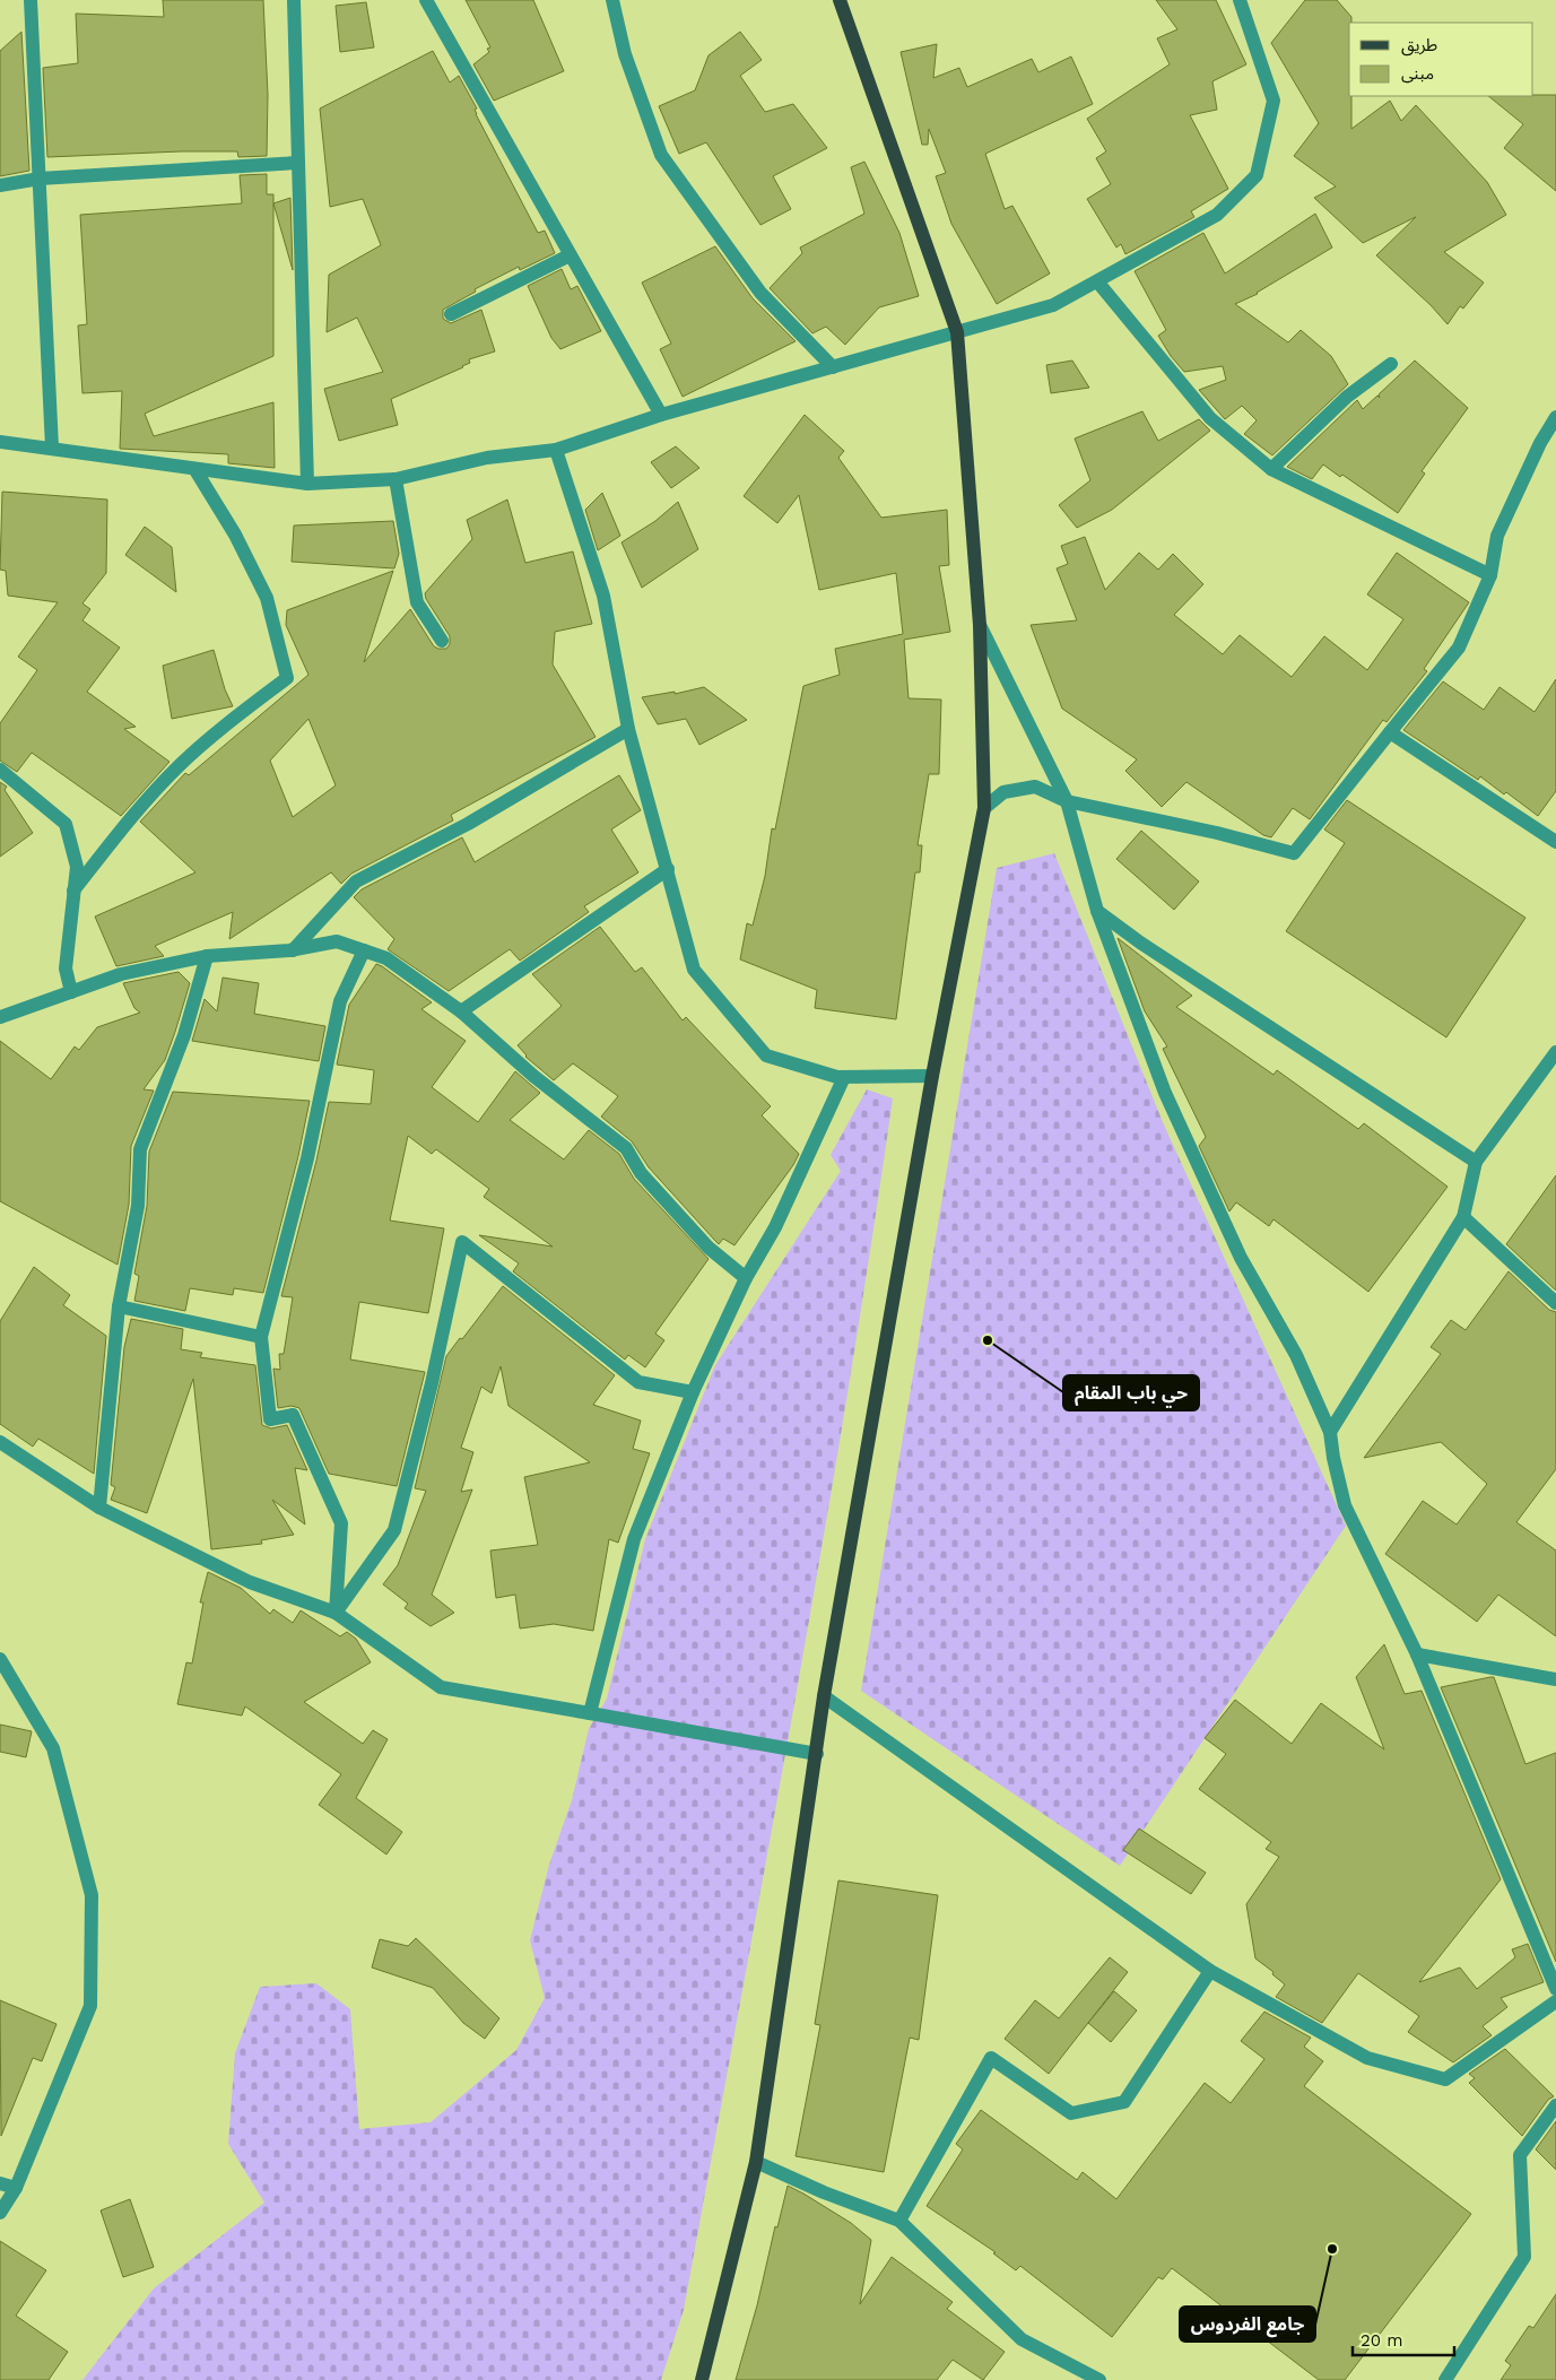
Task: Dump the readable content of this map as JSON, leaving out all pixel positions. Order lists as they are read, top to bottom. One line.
{"places":["حي باب المقام","جامع الفردوس"],"legend":["طريق","مبنى"],"scale_bar":"20 m"}
